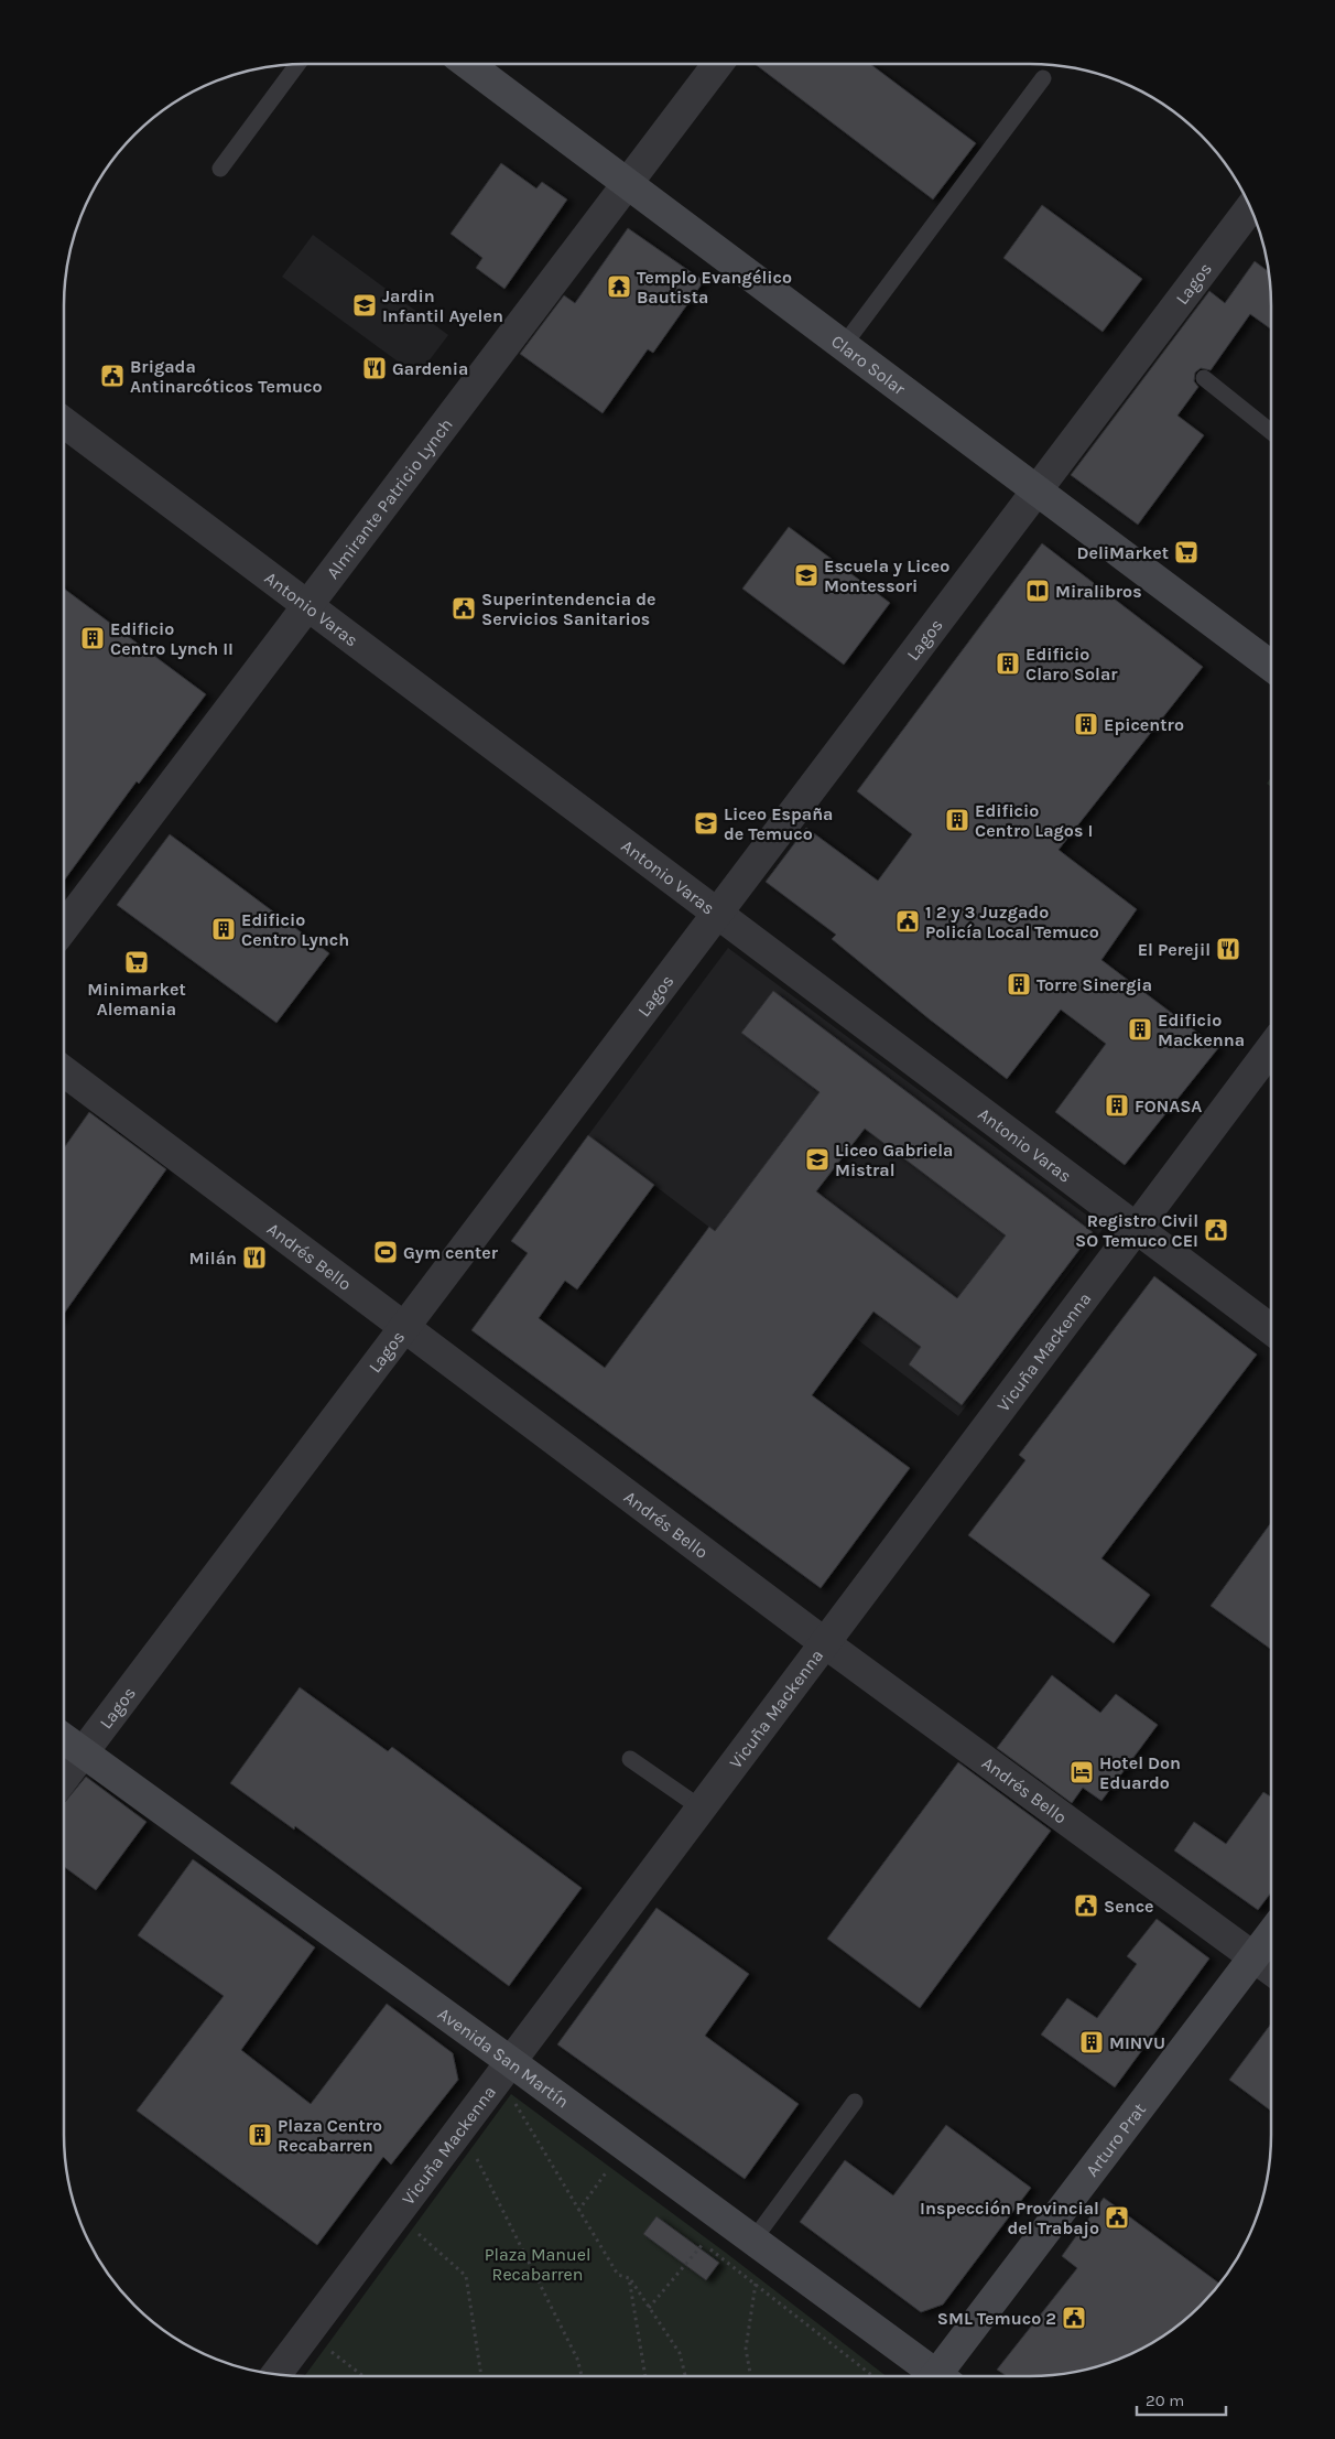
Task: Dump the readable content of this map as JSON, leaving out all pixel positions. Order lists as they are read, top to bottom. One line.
{"streets":{"street":["Lagos","Claro Solar","Almirante Patricio Lynch","Antonio Varas","Andrés Bello","Vicuña Mackenna","Avenida San Martín","Arturo Prat"]},"crossings":[["Lagos","Claro Solar"],["Lagos","Antonio Varas"],["Lagos","Andrés Bello"],["Lagos","Avenida San Martín"],["Claro Solar","Almirante Patricio Lynch"],["Almirante Patricio Lynch","Antonio Varas"],["Antonio Varas","Vicuña Mackenna"],["Andrés Bello","Vicuña Mackenna"],["Andrés Bello","Arturo Prat"],["Vicuña Mackenna","Avenida San Martín"]],"parks":["Plaza Manuel Recabarren"],"places":{"temple":["Templo Evangélico Bautista"],"school or university":["Jardin Infantil Ayelen","Escuela y Liceo Montessori","Liceo España de Temuco","Liceo Gabriela Mistral"],"restaurant":["Gardenia","El Perejil","Milán"],"public building":["Brigada Antinarcóticos Temuco","Superintendencia de Servicios Sanitarios","1 2 y 3 Juzgado Policía Local Temuco","Registro Civil SO Temuco CEI","Sence","Inspección Provincial del Trabajo","SML Temuco 2"],"supermarket":["DeliMarket","Minimarket Alemania"],"library":["Miralibros"],"building":["Edificio Centro Lynch II","Edificio Claro Solar","Epicentro","Edificio Centro Lagos I","Edificio Centro Lynch","Torre Sinergia","Edificio Mackenna","FONASA","MINVU","Plaza Centro Recabarren"],"sports":["Gym center"],"hotel":["Hotel Don Eduardo"]},"scale_bar":"20 m"}
